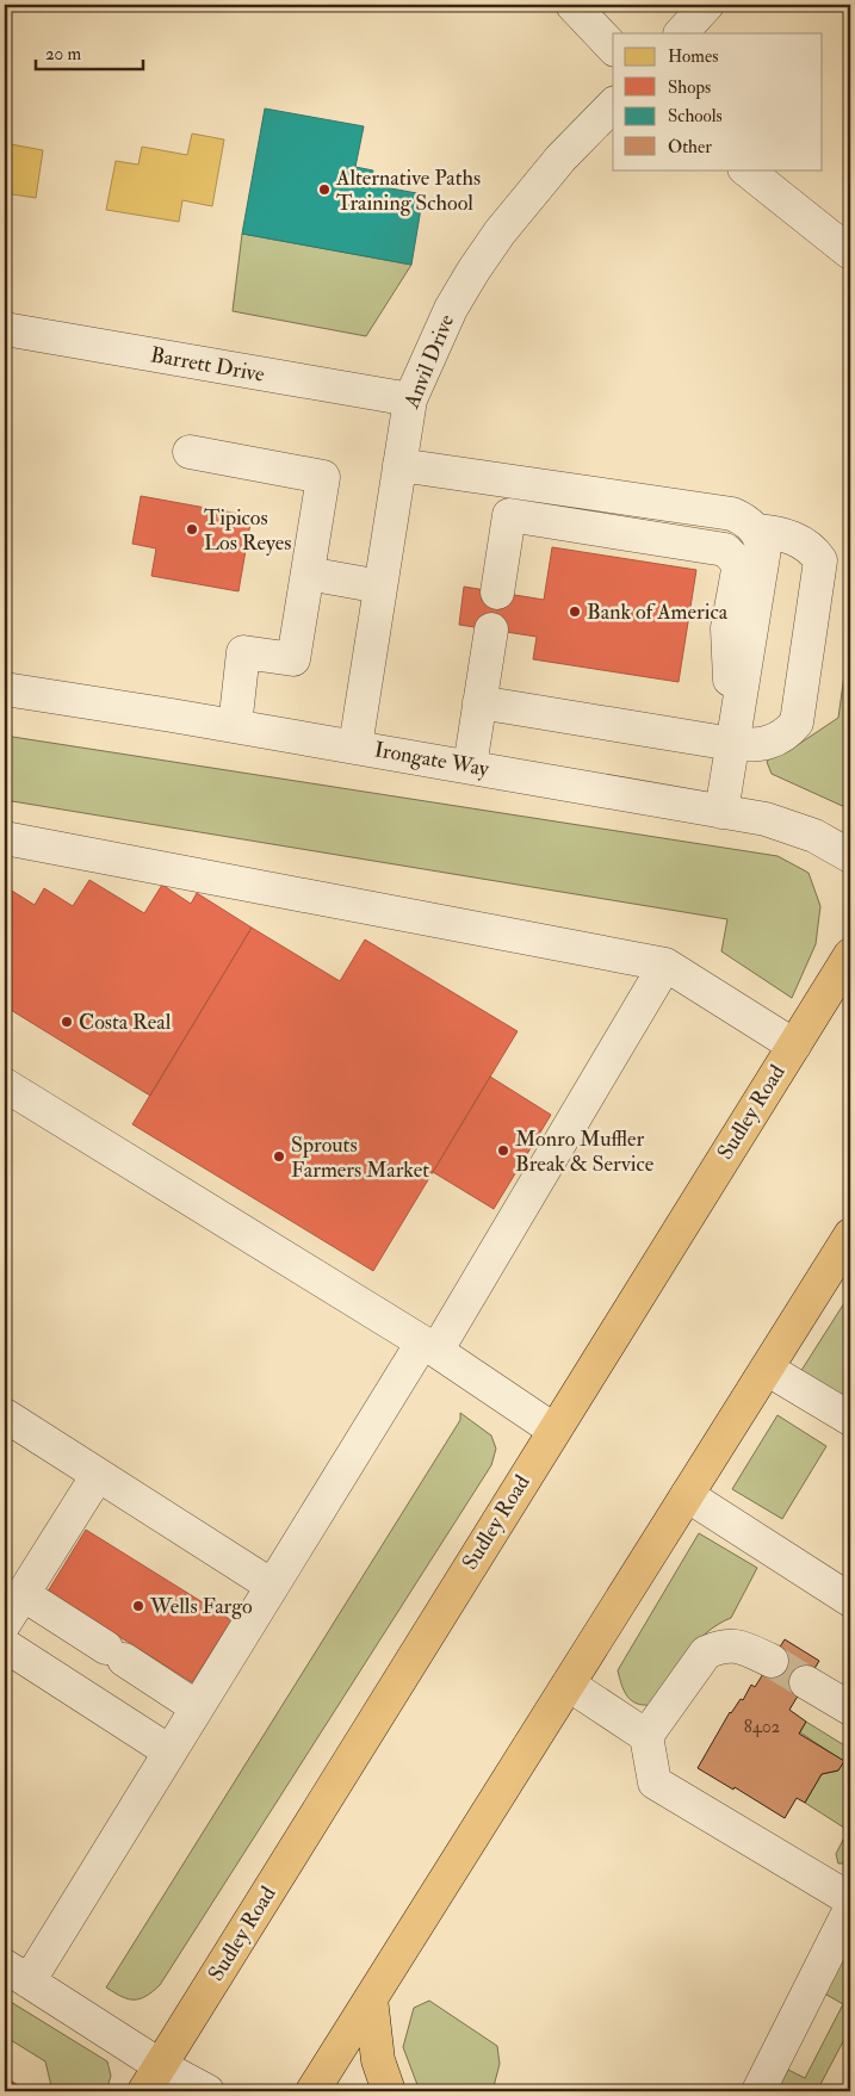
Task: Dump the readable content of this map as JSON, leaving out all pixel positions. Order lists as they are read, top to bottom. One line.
{"streets":{"main road":["Sudley Road"],"street":["Anvil Drive","Barrett Drive","Irongate Way"]},"crossings":[["Anvil Drive","Barrett Drive"],["Anvil Drive","Irongate Way"]],"places":["Alternative Paths Training School","Tipicos Los Reyes","Bank of America","Costa Real","Monro Muffler Break & Service","Sprouts Farmers Market","Wells Fargo"],"house_numbers":["8402"],"legend":["Homes","Shops","Schools","Other"],"scale_bar":"20 m"}
